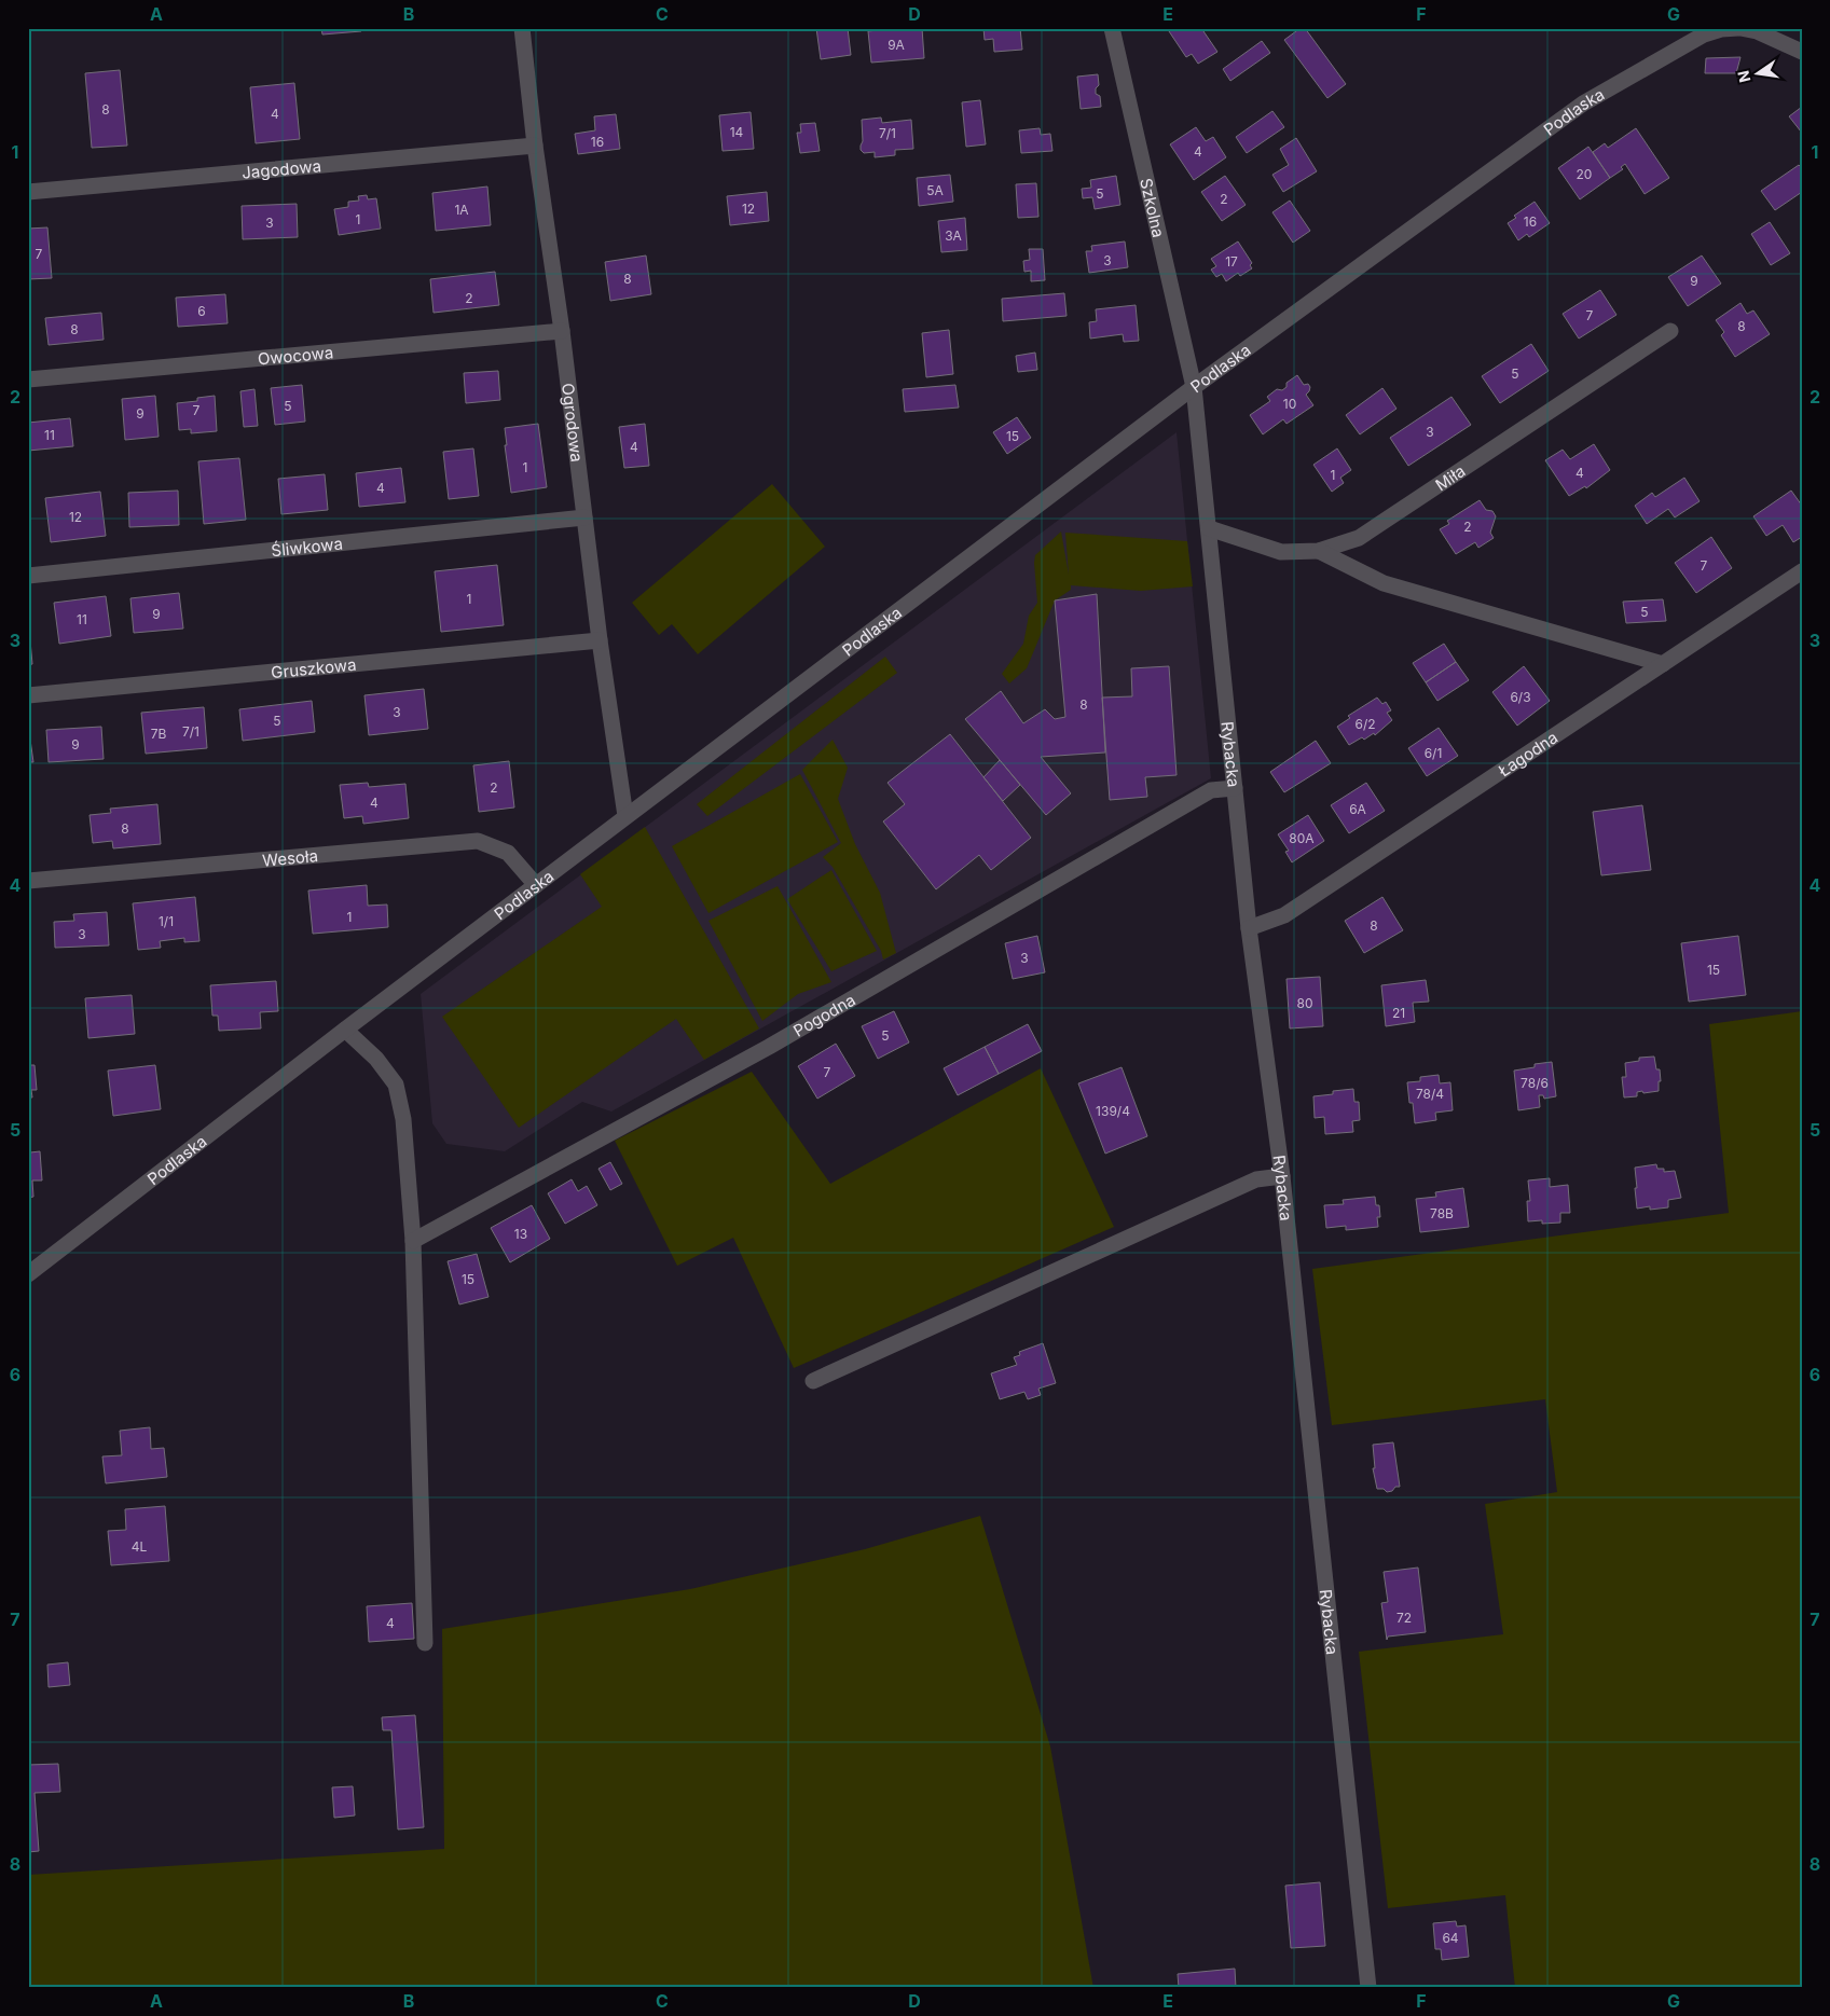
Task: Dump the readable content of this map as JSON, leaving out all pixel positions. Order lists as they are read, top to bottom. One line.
{"streets":{"street":["Podlaska","Jagodowa","Szkolna","Owocowa","Ogrodowa","Miła","Śliwkowa","Gruszkowa","Rybacka","Łagodna","Wesoła","Pogodna"]},"crossings":[["Podlaska","Szkolna"],["Podlaska","Ogrodowa"],["Podlaska","Rybacka"],["Podlaska","Wesoła"],["Jagodowa","Ogrodowa"],["Szkolna","Rybacka"],["Owocowa","Ogrodowa"],["Ogrodowa","Śliwkowa"],["Ogrodowa","Gruszkowa"],["Miła","Rybacka"],["Rybacka","Łagodna"],["Rybacka","Pogodna"]],"house_numbers":["9A","8","4","14","7/1","16","4","20","5A","5","2","12","1A","1","16","3","3A","7","3","17","8","9","2","6","7","8","8","5","10","5","7","9","3","11","15","4","1","4","1","4","12","2","7","1","5","9","11","6/3","8","3","5","6/2","7/1","7B","9","6/1","2","4","6A","8","80A","1","1/1","8","3","3","15","80","21","5","7","78/6","78/4","139/4","78B","13","15","4L","72","4","64"],"north":"left","grid":{"columns":["A","B","C","D","E","F","G"],"rows":["1","2","3","4","5","6","7","8"]}}
